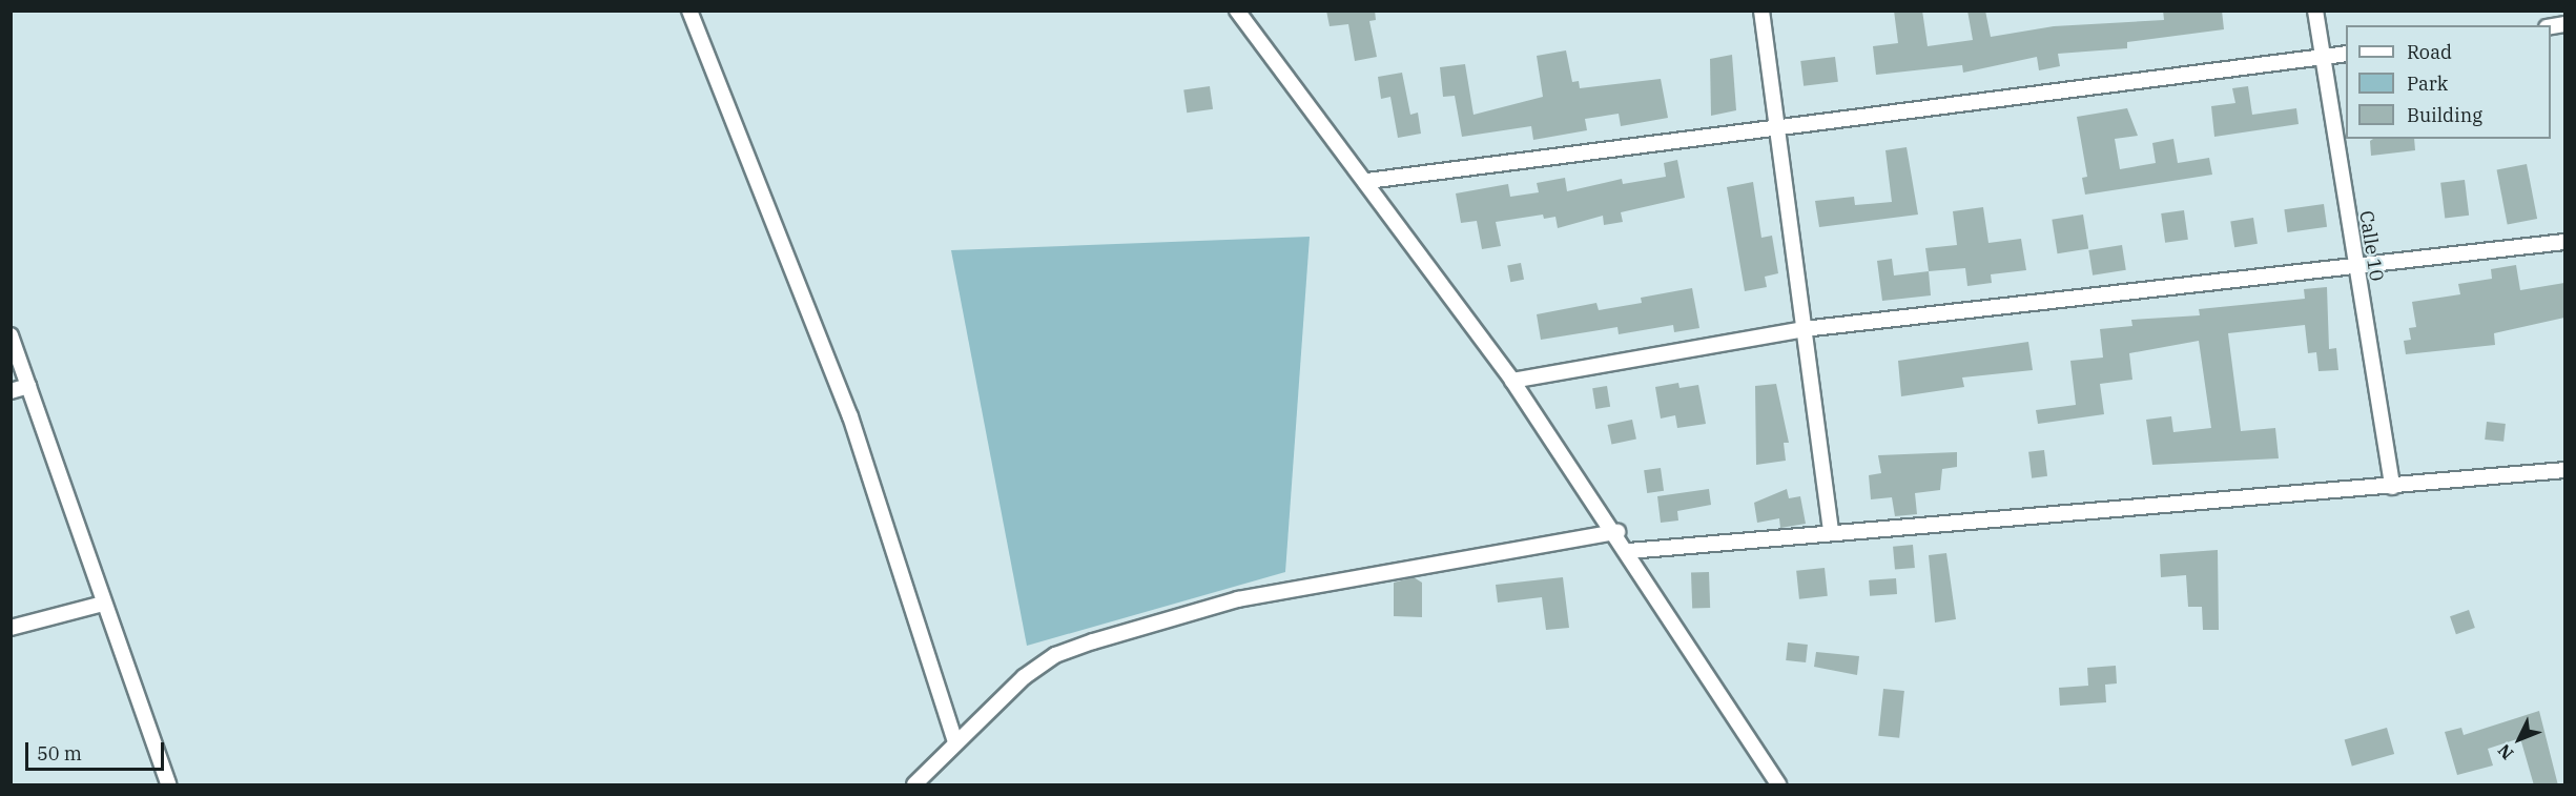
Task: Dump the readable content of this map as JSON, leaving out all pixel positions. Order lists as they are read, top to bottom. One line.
{"streets":{"street":["Calle 10"]},"legend":["Road","Park","Building"],"scale_bar":"50 m","north":"bottom left"}
